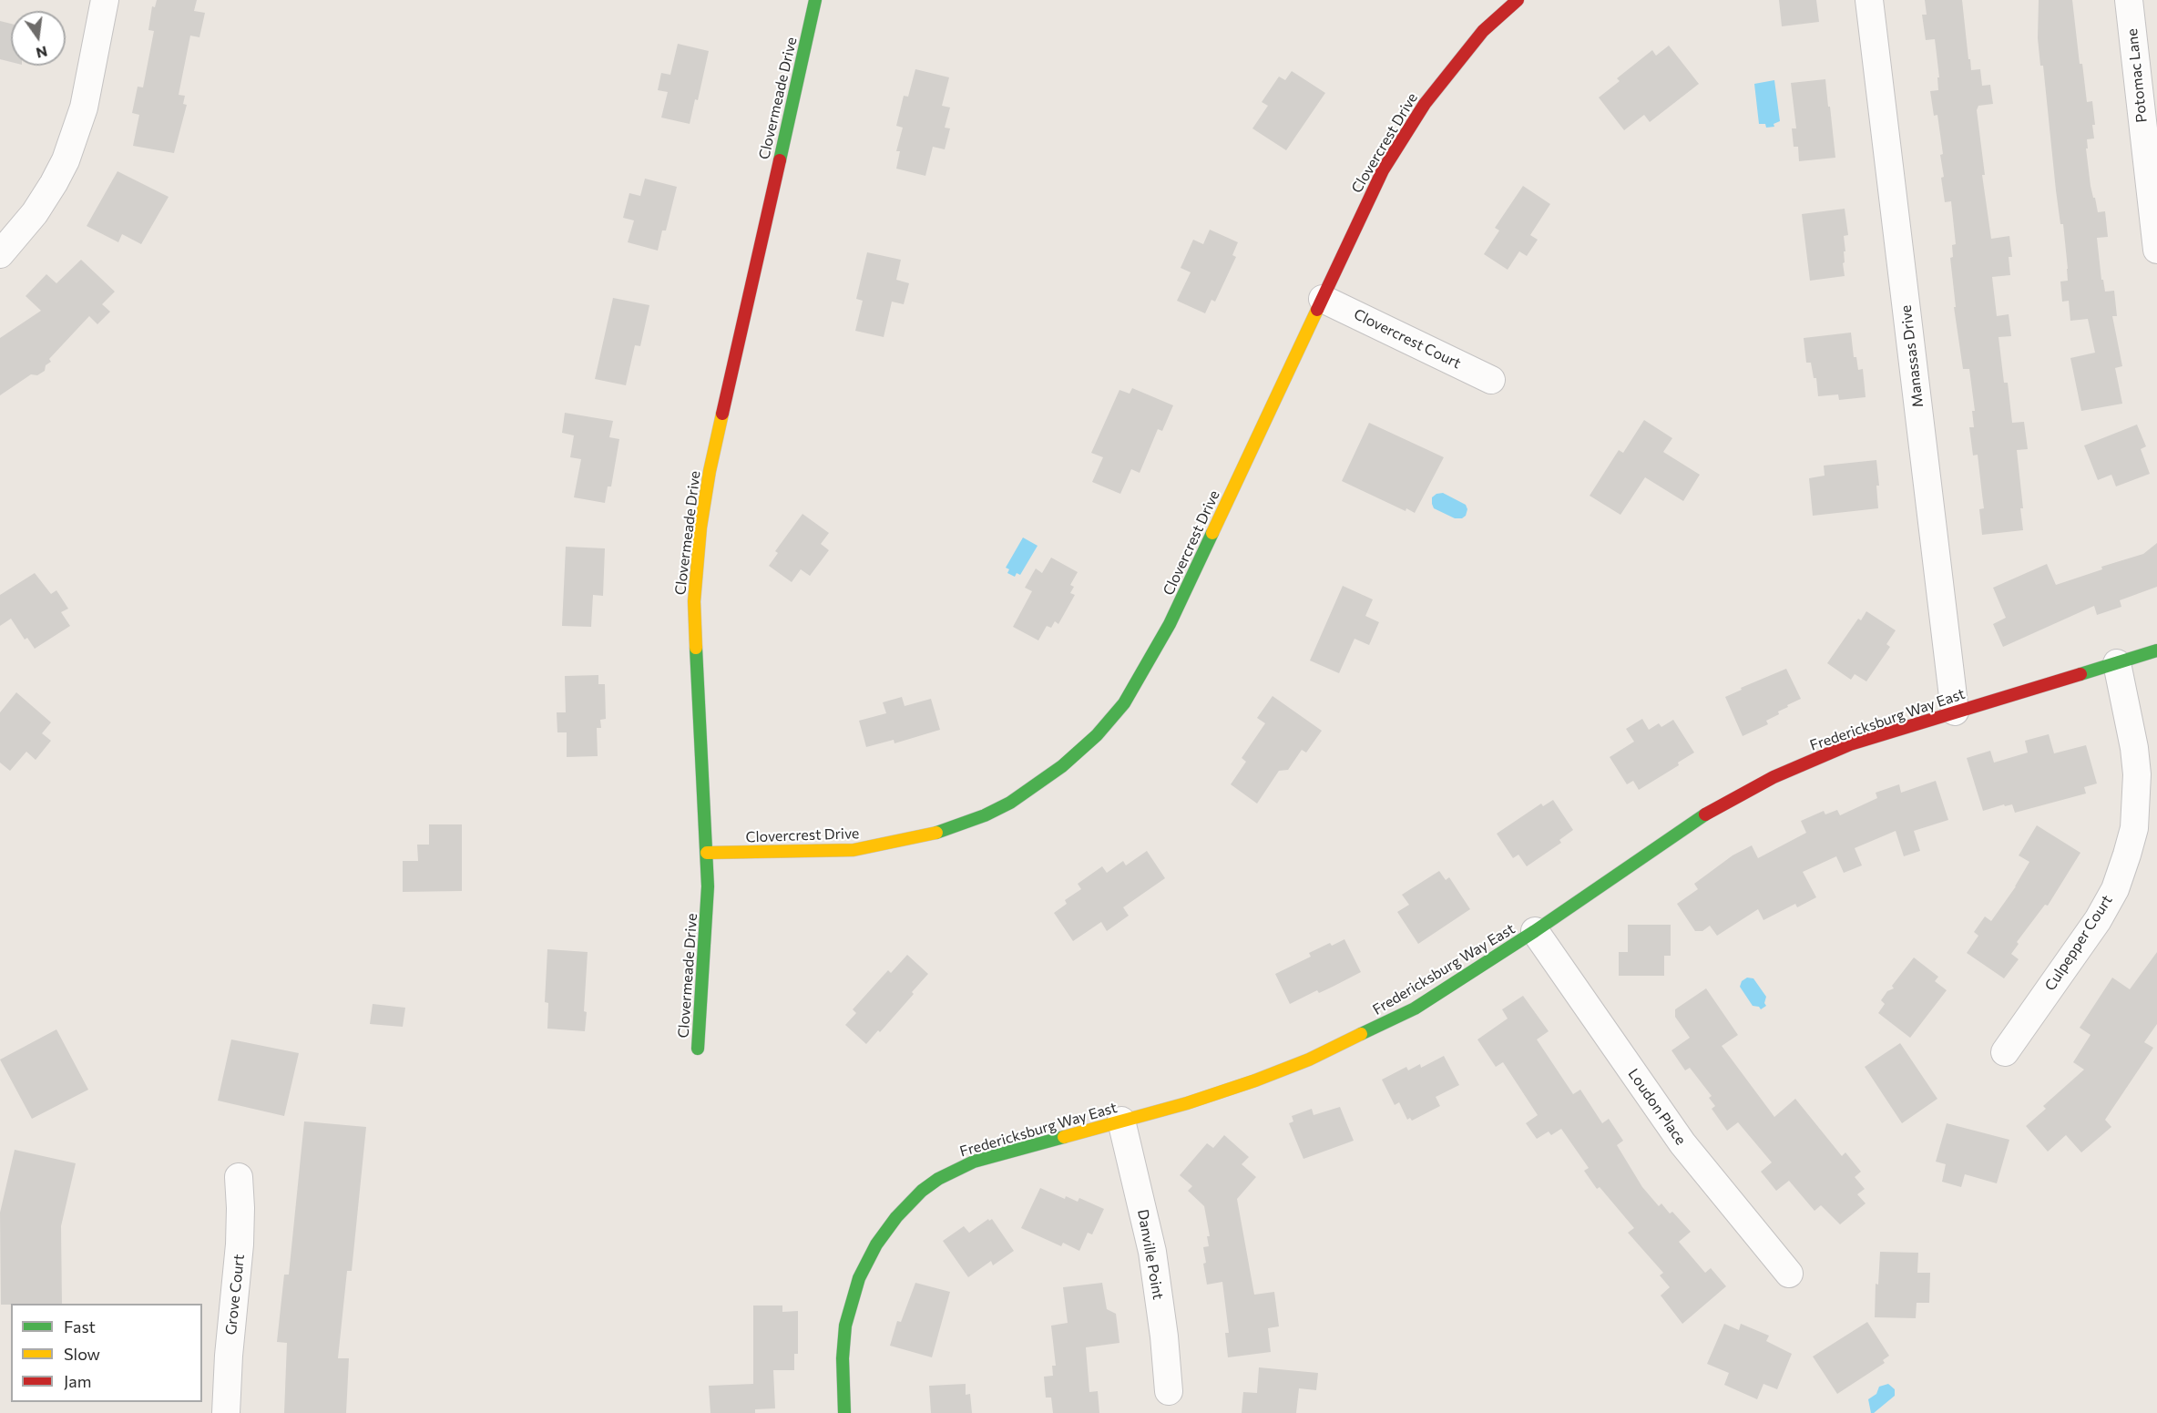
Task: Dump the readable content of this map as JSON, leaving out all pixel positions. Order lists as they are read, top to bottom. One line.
{"streets":{"street":["Potomac Lane","Clovermeade Drive","Clovercrest Drive","Clovercrest Court","Manassas Drive","Fredericksburg Way East","Culpepper Court","Loudon Place","Danville Point","Grove Court"]},"crossings":[["Clovermeade Drive","Clovercrest Drive"],["Clovercrest Drive","Clovercrest Court"],["Manassas Drive","Fredericksburg Way East"],["Fredericksburg Way East","Culpepper Court"],["Fredericksburg Way East","Loudon Place"],["Fredericksburg Way East","Danville Point"]],"legend":["Fast","Slow","Jam"],"north":"bottom"}
